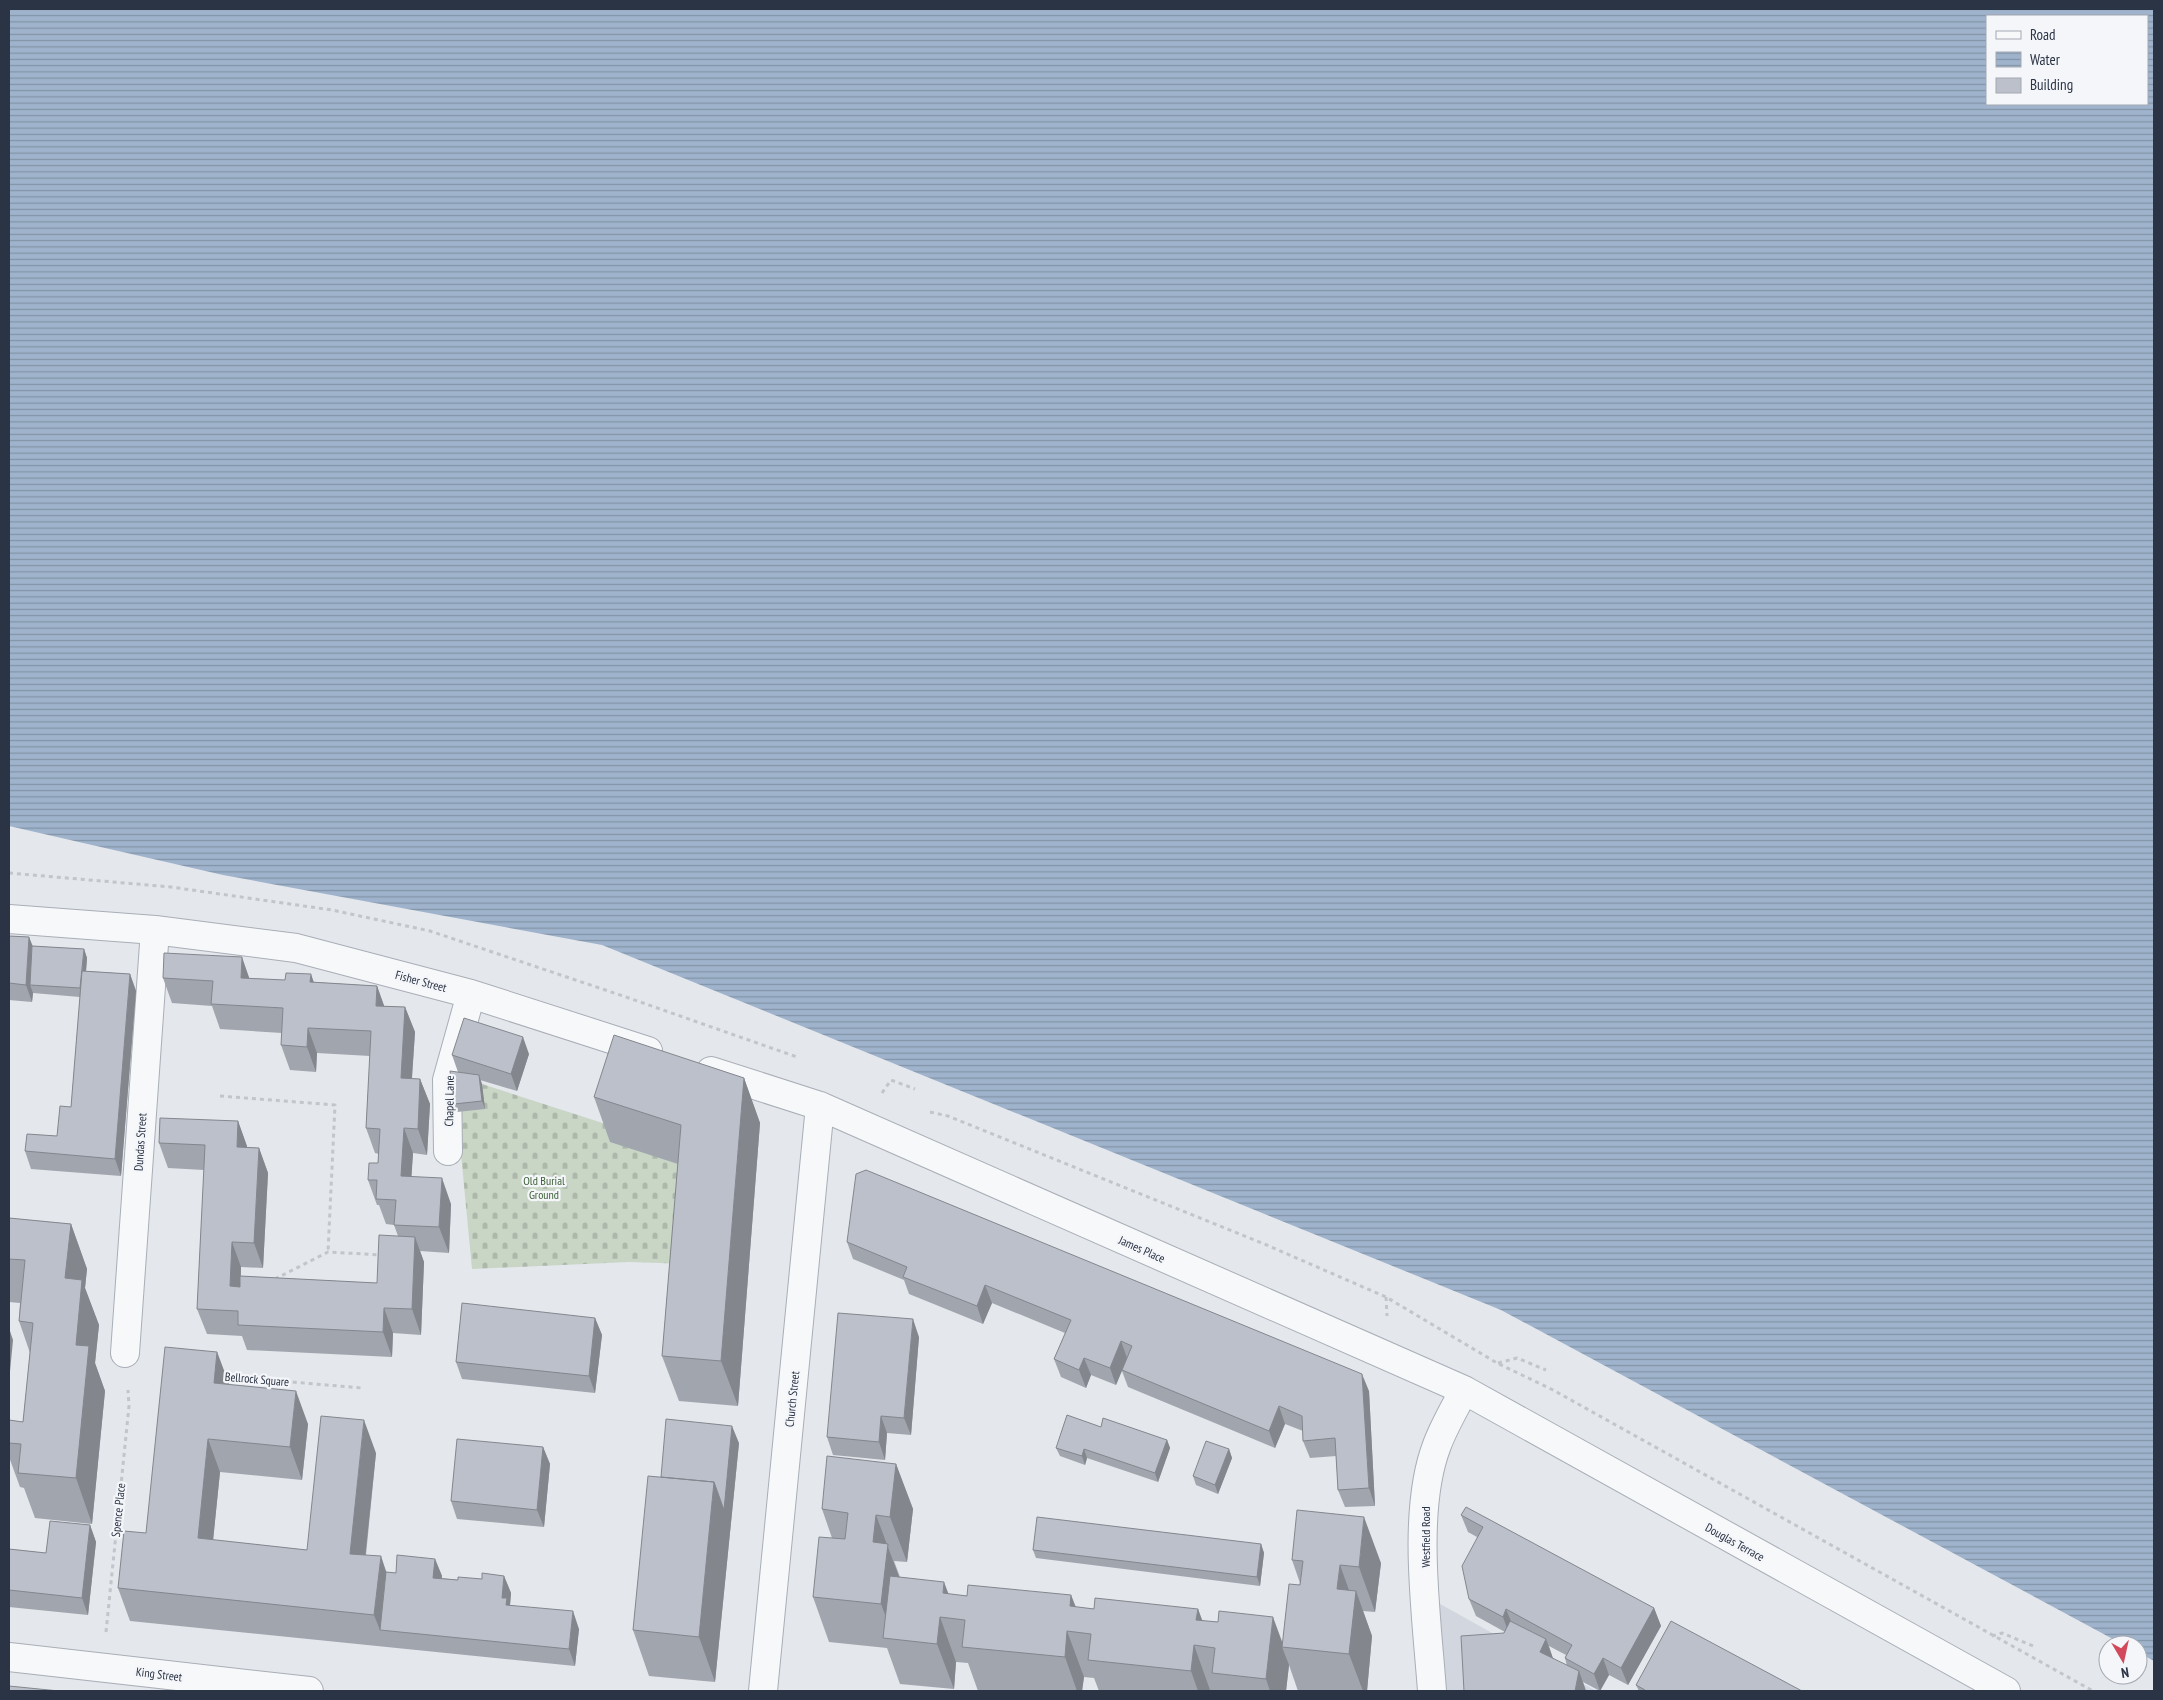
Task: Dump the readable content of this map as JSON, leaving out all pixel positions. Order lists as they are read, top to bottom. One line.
{"streets":{"street":["Fisher Street","Chapel Lane","Dundas Street","James Place","Church Street","Westfield Road","Douglas Terrace","King Street"],"path":["Bellrock Square","Spence Place"]},"crossings":[["Fisher Street","Chapel Lane"],["Fisher Street","Dundas Street"],["Fisher Street","James Place"],["Fisher Street","Church Street"],["Dundas Street","Spence Place"],["James Place","Church Street"],["James Place","Westfield Road"],["James Place","Douglas Terrace"],["Spence Place","King Street"],["Westfield Road","Douglas Terrace"]],"parks":["Old Burial Ground"],"legend":["Road","Water","Building"],"north":"bottom"}
